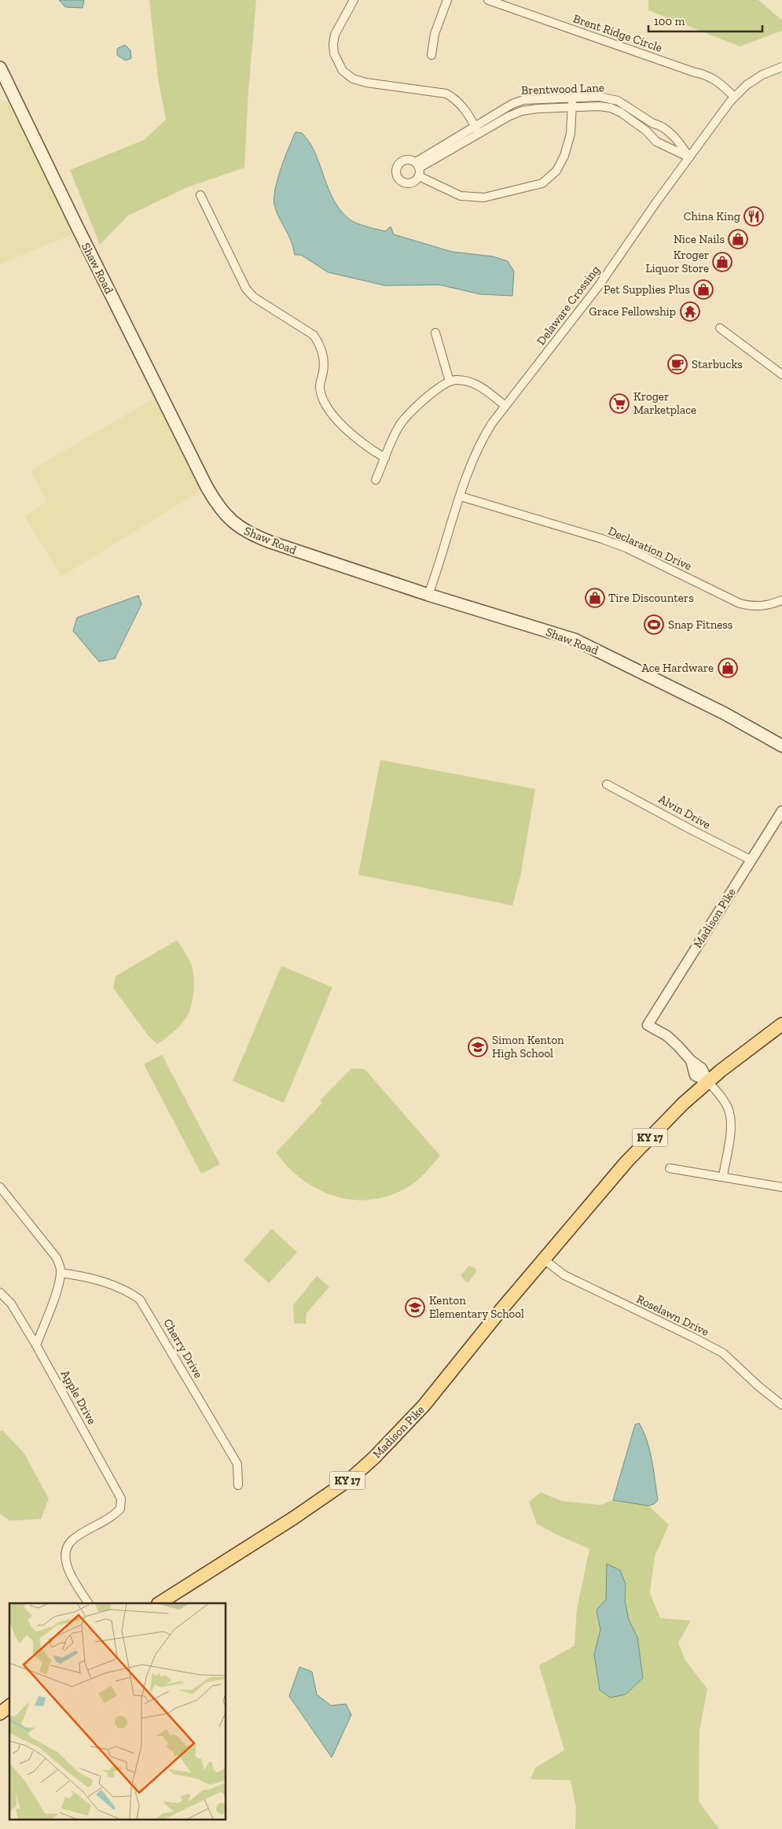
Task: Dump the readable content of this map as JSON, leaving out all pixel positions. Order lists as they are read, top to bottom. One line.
{"streets":{"main road":["Shaw Road","Madison Pike","KY 17"],"street":["Brent Ridge Circle","Brentwood Lane","Delaware Crossing","Declaration Drive","Alvin Drive","Roselawn Drive","Cherry Drive","Apple Drive"]},"crossings":[["Brent Ridge Circle","Delaware Crossing"],["Brentwood Lane","Delaware Crossing"],["Shaw Road","Delaware Crossing"],["Delaware Crossing","Declaration Drive"],["Alvin Drive","Madison Pike"],["Madison Pike","KY 17"],["Madison Pike","Roselawn Drive"],["KY 17","Roselawn Drive"]],"places":{"restaurant":["China King"],"shop":["Nice Nails","Kroger Liquor Store","Pet Supplies Plus","Tire Discounters","Ace Hardware"],"temple":["Grace Fellowship"],"cafe":["Starbucks"],"supermarket":["Kroger Marketplace"],"sports":["Snap Fitness"],"school or university":["Simon Kenton High School","Kenton Elementary School"]},"scale_bar":"100 m"}
